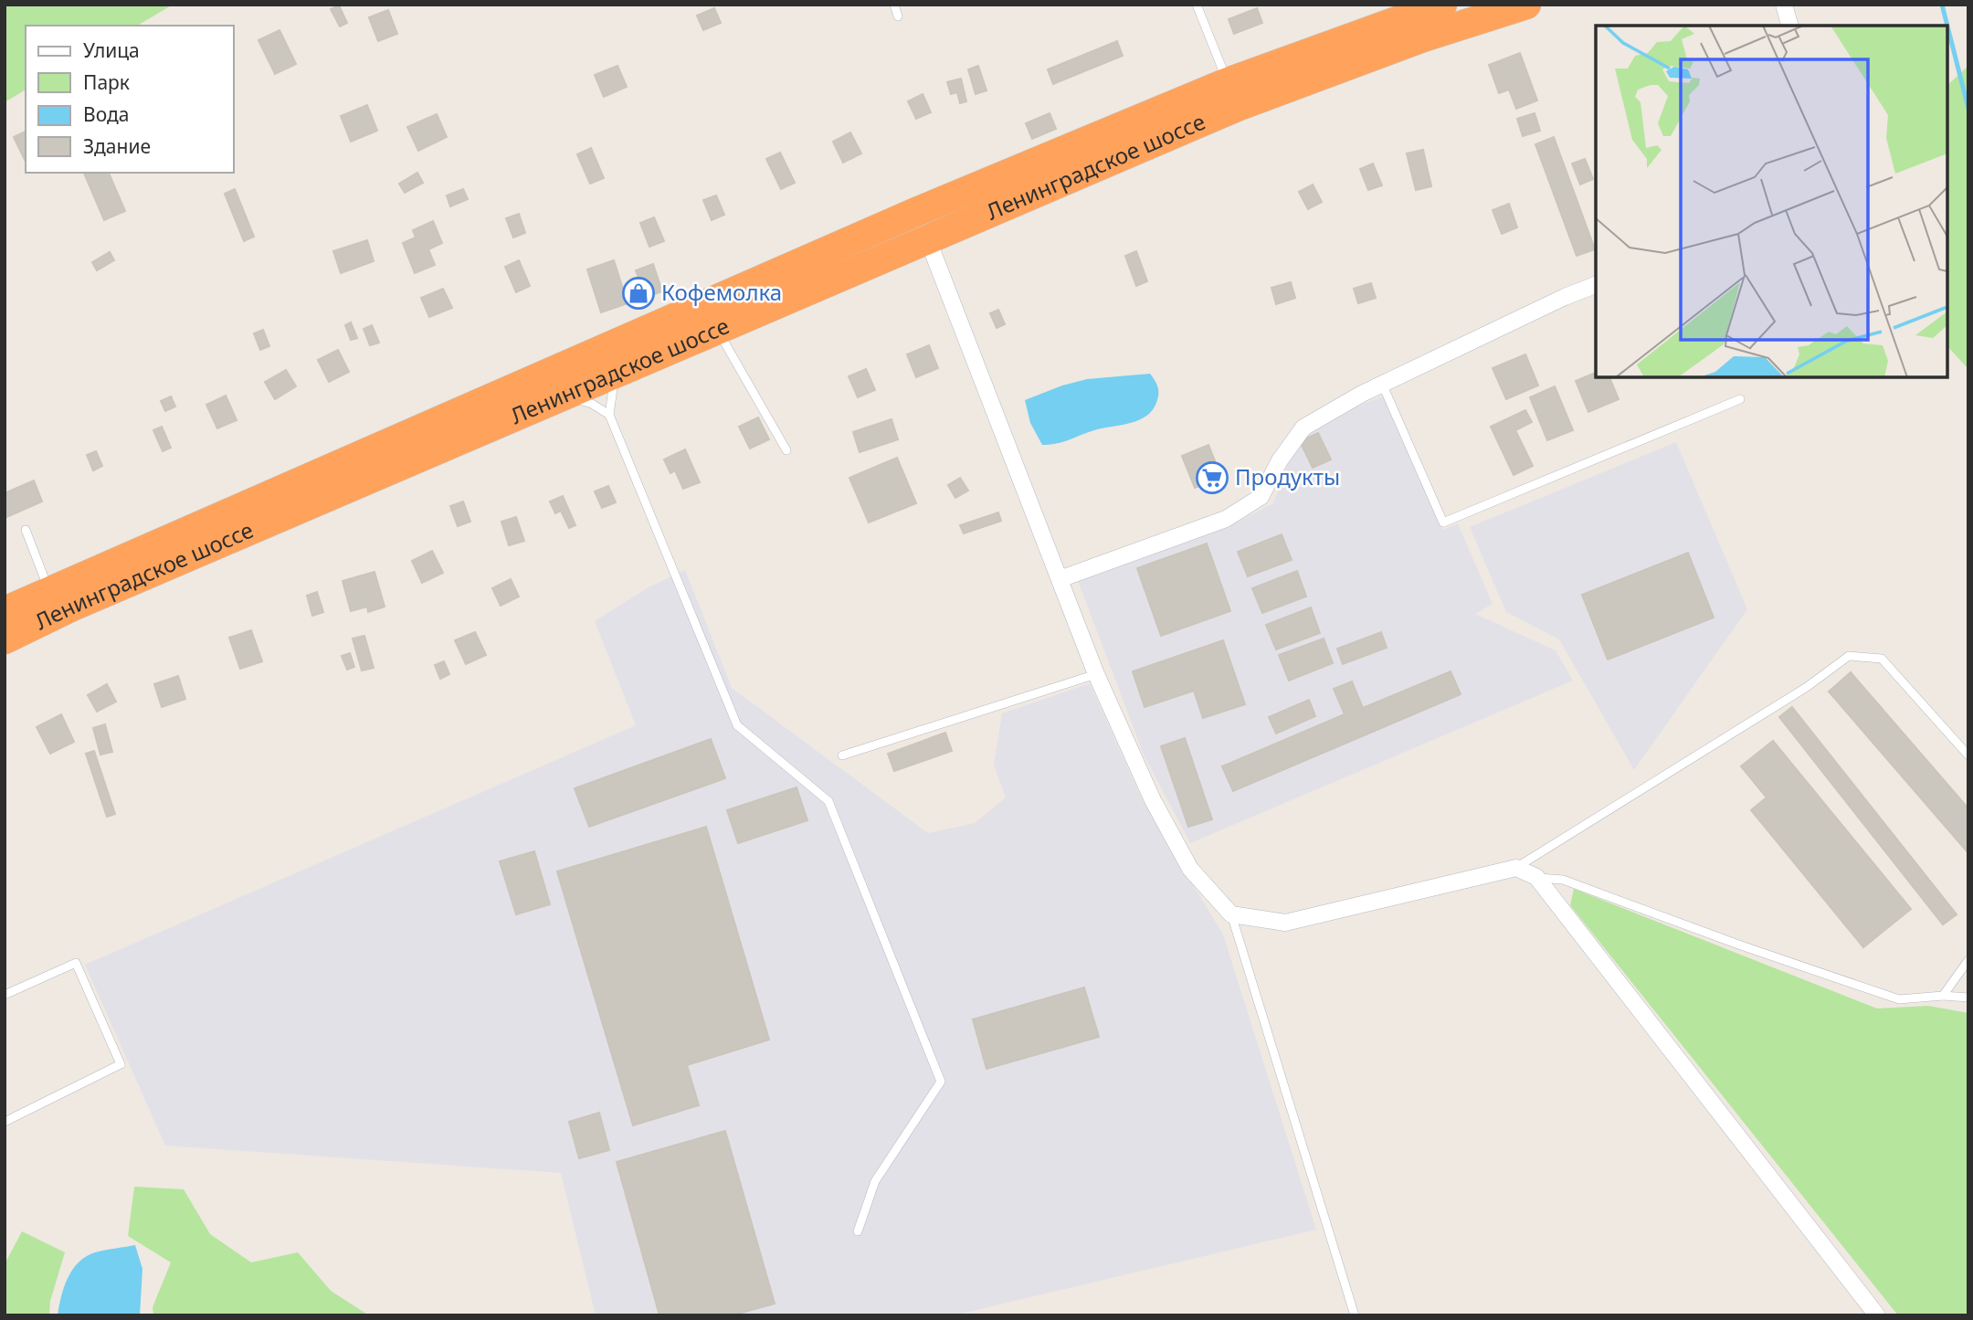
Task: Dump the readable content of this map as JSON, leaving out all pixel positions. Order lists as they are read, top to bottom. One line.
{"streets":{"highway":["Ленинградское шоссе"]},"places":{"shop":["Кофемолка"],"supermarket":["Продукты"]},"legend":["Улица","Парк","Вода","Здание"]}
